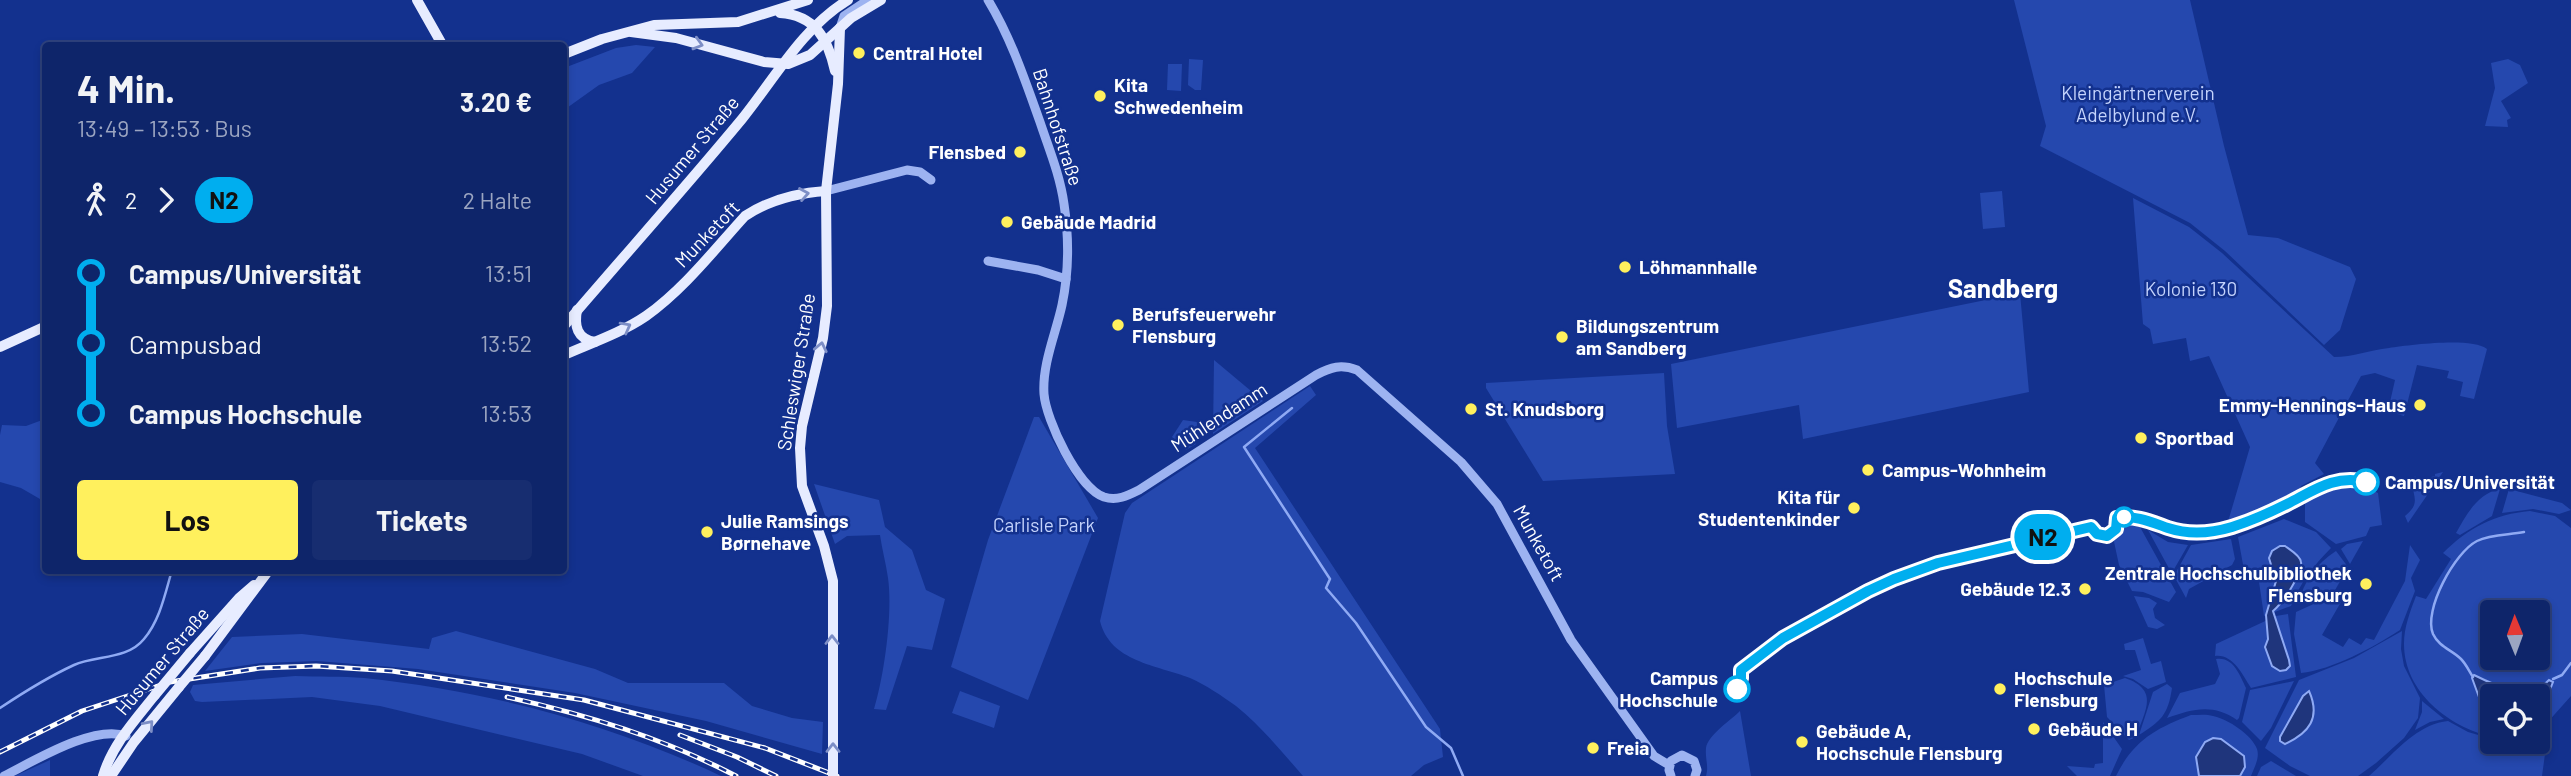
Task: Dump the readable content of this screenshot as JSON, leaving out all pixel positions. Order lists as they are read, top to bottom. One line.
{"streets":{"main road":["Husumer Straße","Munketoft","Schleswiger Straße"],"street":["Bahnhofstraße","Mühlendamm"]},"crossings":[["Bahnhofstraße","Mühlendamm"],["Munketoft","Schleswiger Straße"],["Munketoft","Mühlendamm"]],"one_way":["Schleswiger Straße"],"districts":["Sandberg"],"parks":["Kleingärtnerverein Adelbylund e.V.","Kolonie 130","Carlisle Park"],"places":["Central Hotel","Kita Schwedenheim","Flensbed","Gebäude Madrid","Löhmannhalle","Berufsfeuerwehr Flensburg","Bildungszentrum am Sandberg","Emmy-Hennings-Haus","St. Knudsborg","Sportbad","Campus-Wohnheim","Campus/Universität","Kita für Studentenkinder","Julie Ramsings Børnehave","Zentrale Hochschulbibliothek Flensburg","Gebäude 12.3","Campus Hochschule","Hochschule Flensburg","Gebäude H","Gebäude A, Hochschule Flensburg","Freia"],"lines":["bus line N2"],"north":"top","page":{"on_map":"N2","heading":["4 Min.","13:49 – 13:53 · Bus","3.20 €"],"legs":["2","N2","2 Halte"],"list":[{"name":"Campus/Universität","value":"13:51"},{"name":"Campusbad","value":"13:52"},{"name":"Campus Hochschule","value":"13:53"}],"buttons":["Los","Tickets"]}}
